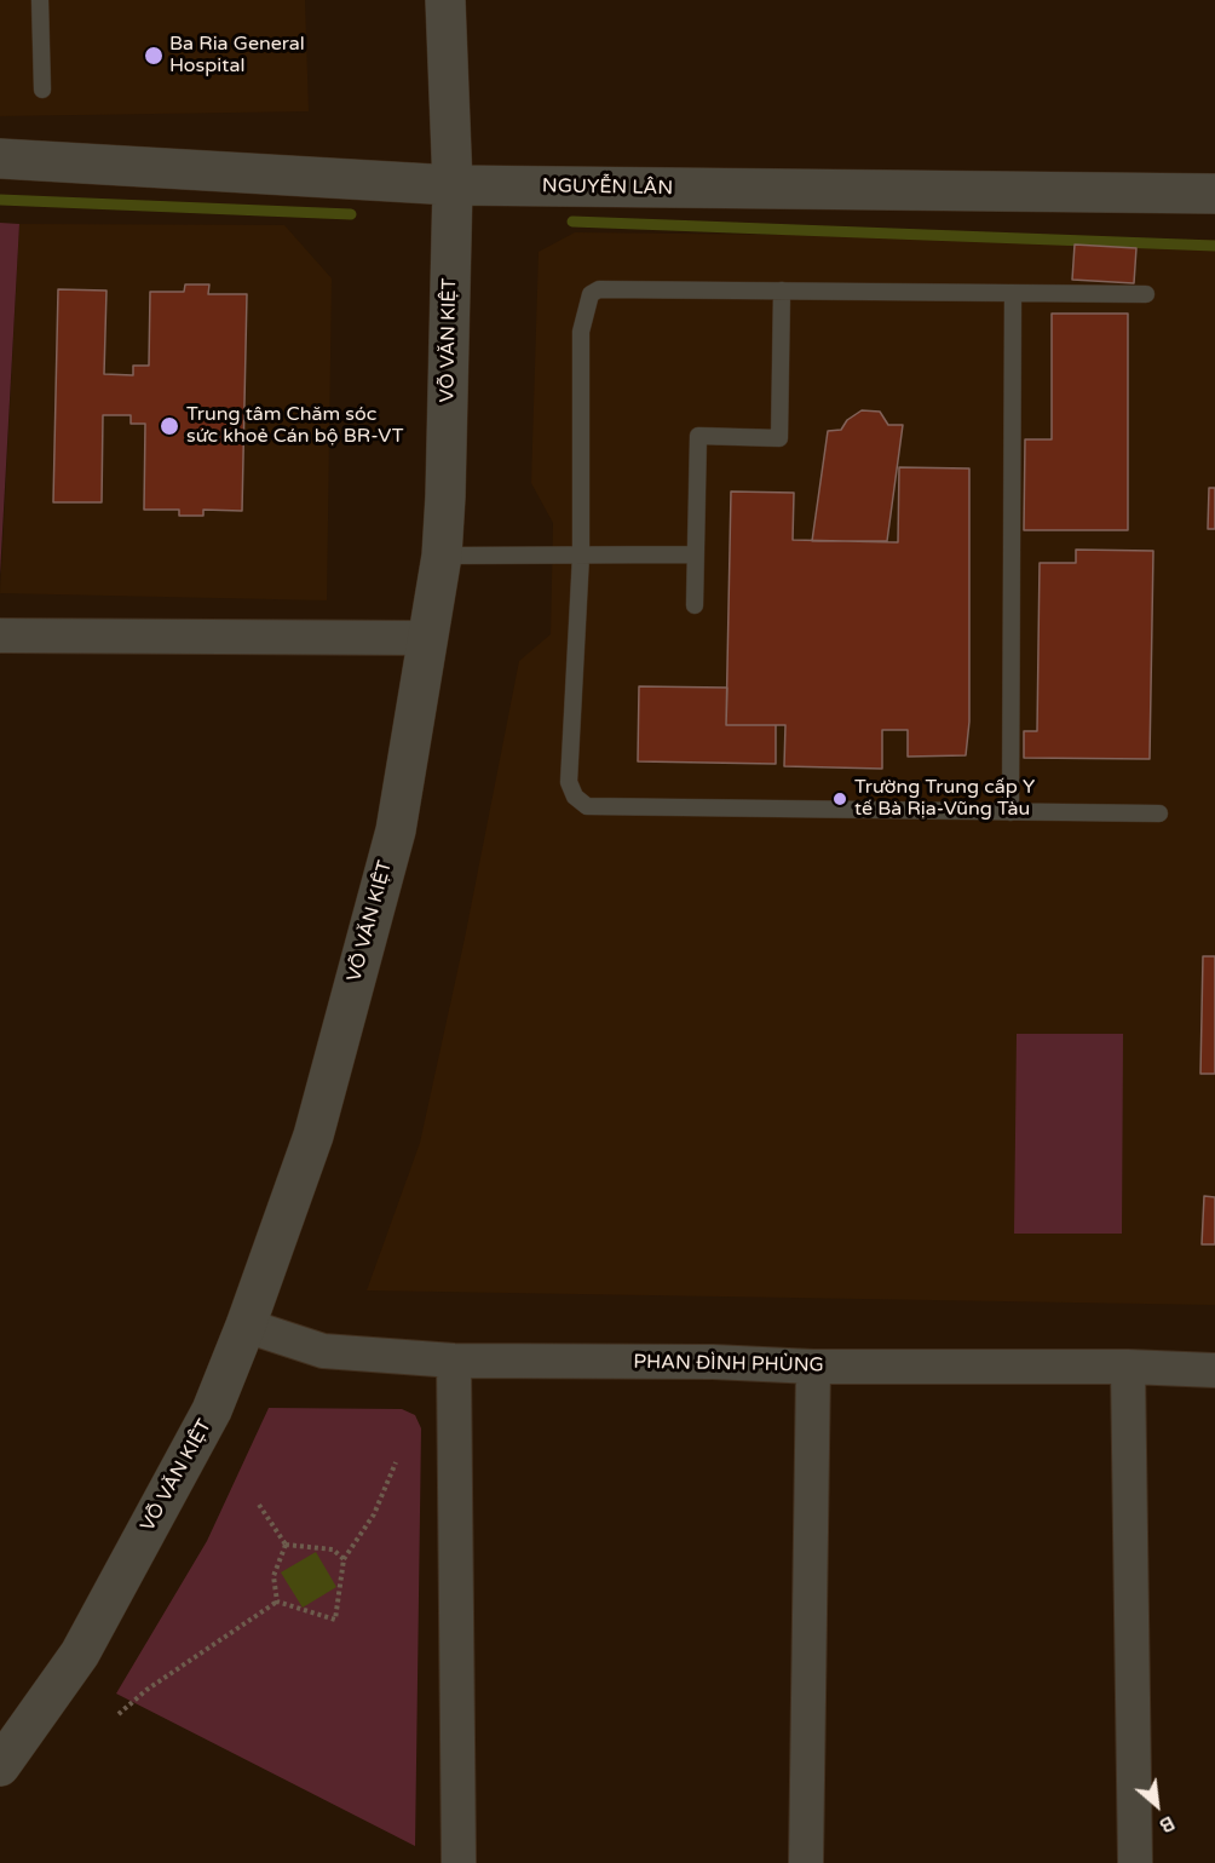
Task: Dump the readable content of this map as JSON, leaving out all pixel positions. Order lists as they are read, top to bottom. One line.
{"streets":{"street":["NGUYỄN LÂN","VÕ VĂN KIỆT","PHAN ĐÌNH PHÙNG"]},"crossings":[["NGUYỄN LÂN","VÕ VĂN KIỆT"],["VÕ VĂN KIỆT","PHAN ĐÌNH PHÙNG"]],"places":["Ba Ria General Hospital","Trung tâm Chăm sóc sức khoẻ Cán bộ BR-VT","Trường Trung cấp Y tế Bà Rịa-Vũng Tàu"],"north":"bottom right"}
